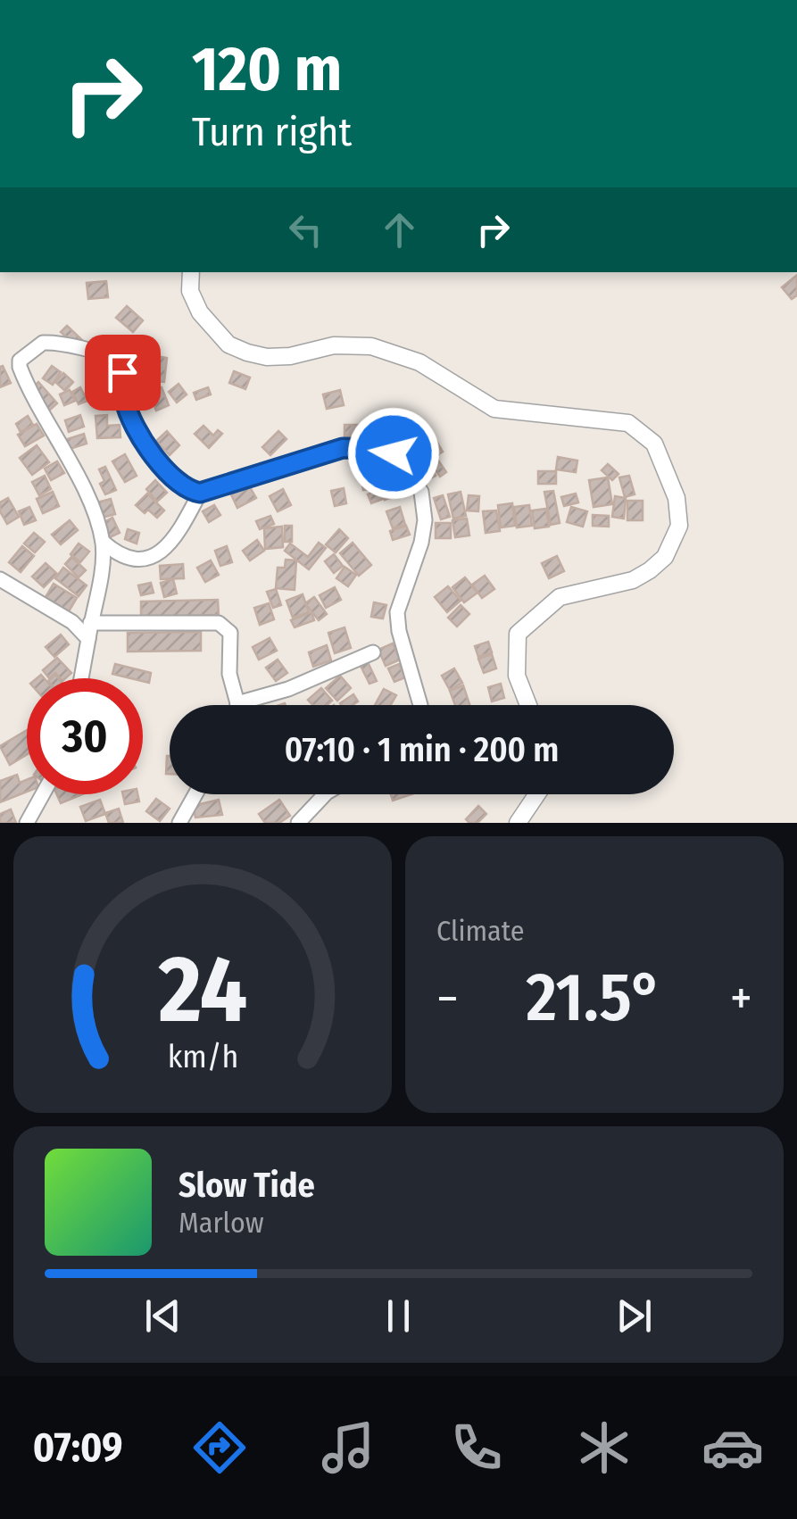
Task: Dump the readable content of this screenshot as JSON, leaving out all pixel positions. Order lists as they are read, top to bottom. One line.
{"page":{"turn":["120 m","Turn right"],"limit":"30","trip":"07:10 · 1 min · 200 m","tile":"Climate","heat":["−","21.5°","+"],"song":["Slow Tide","Marlow"],"tabs":"07:09","gauge":["24","km/h"]}}
